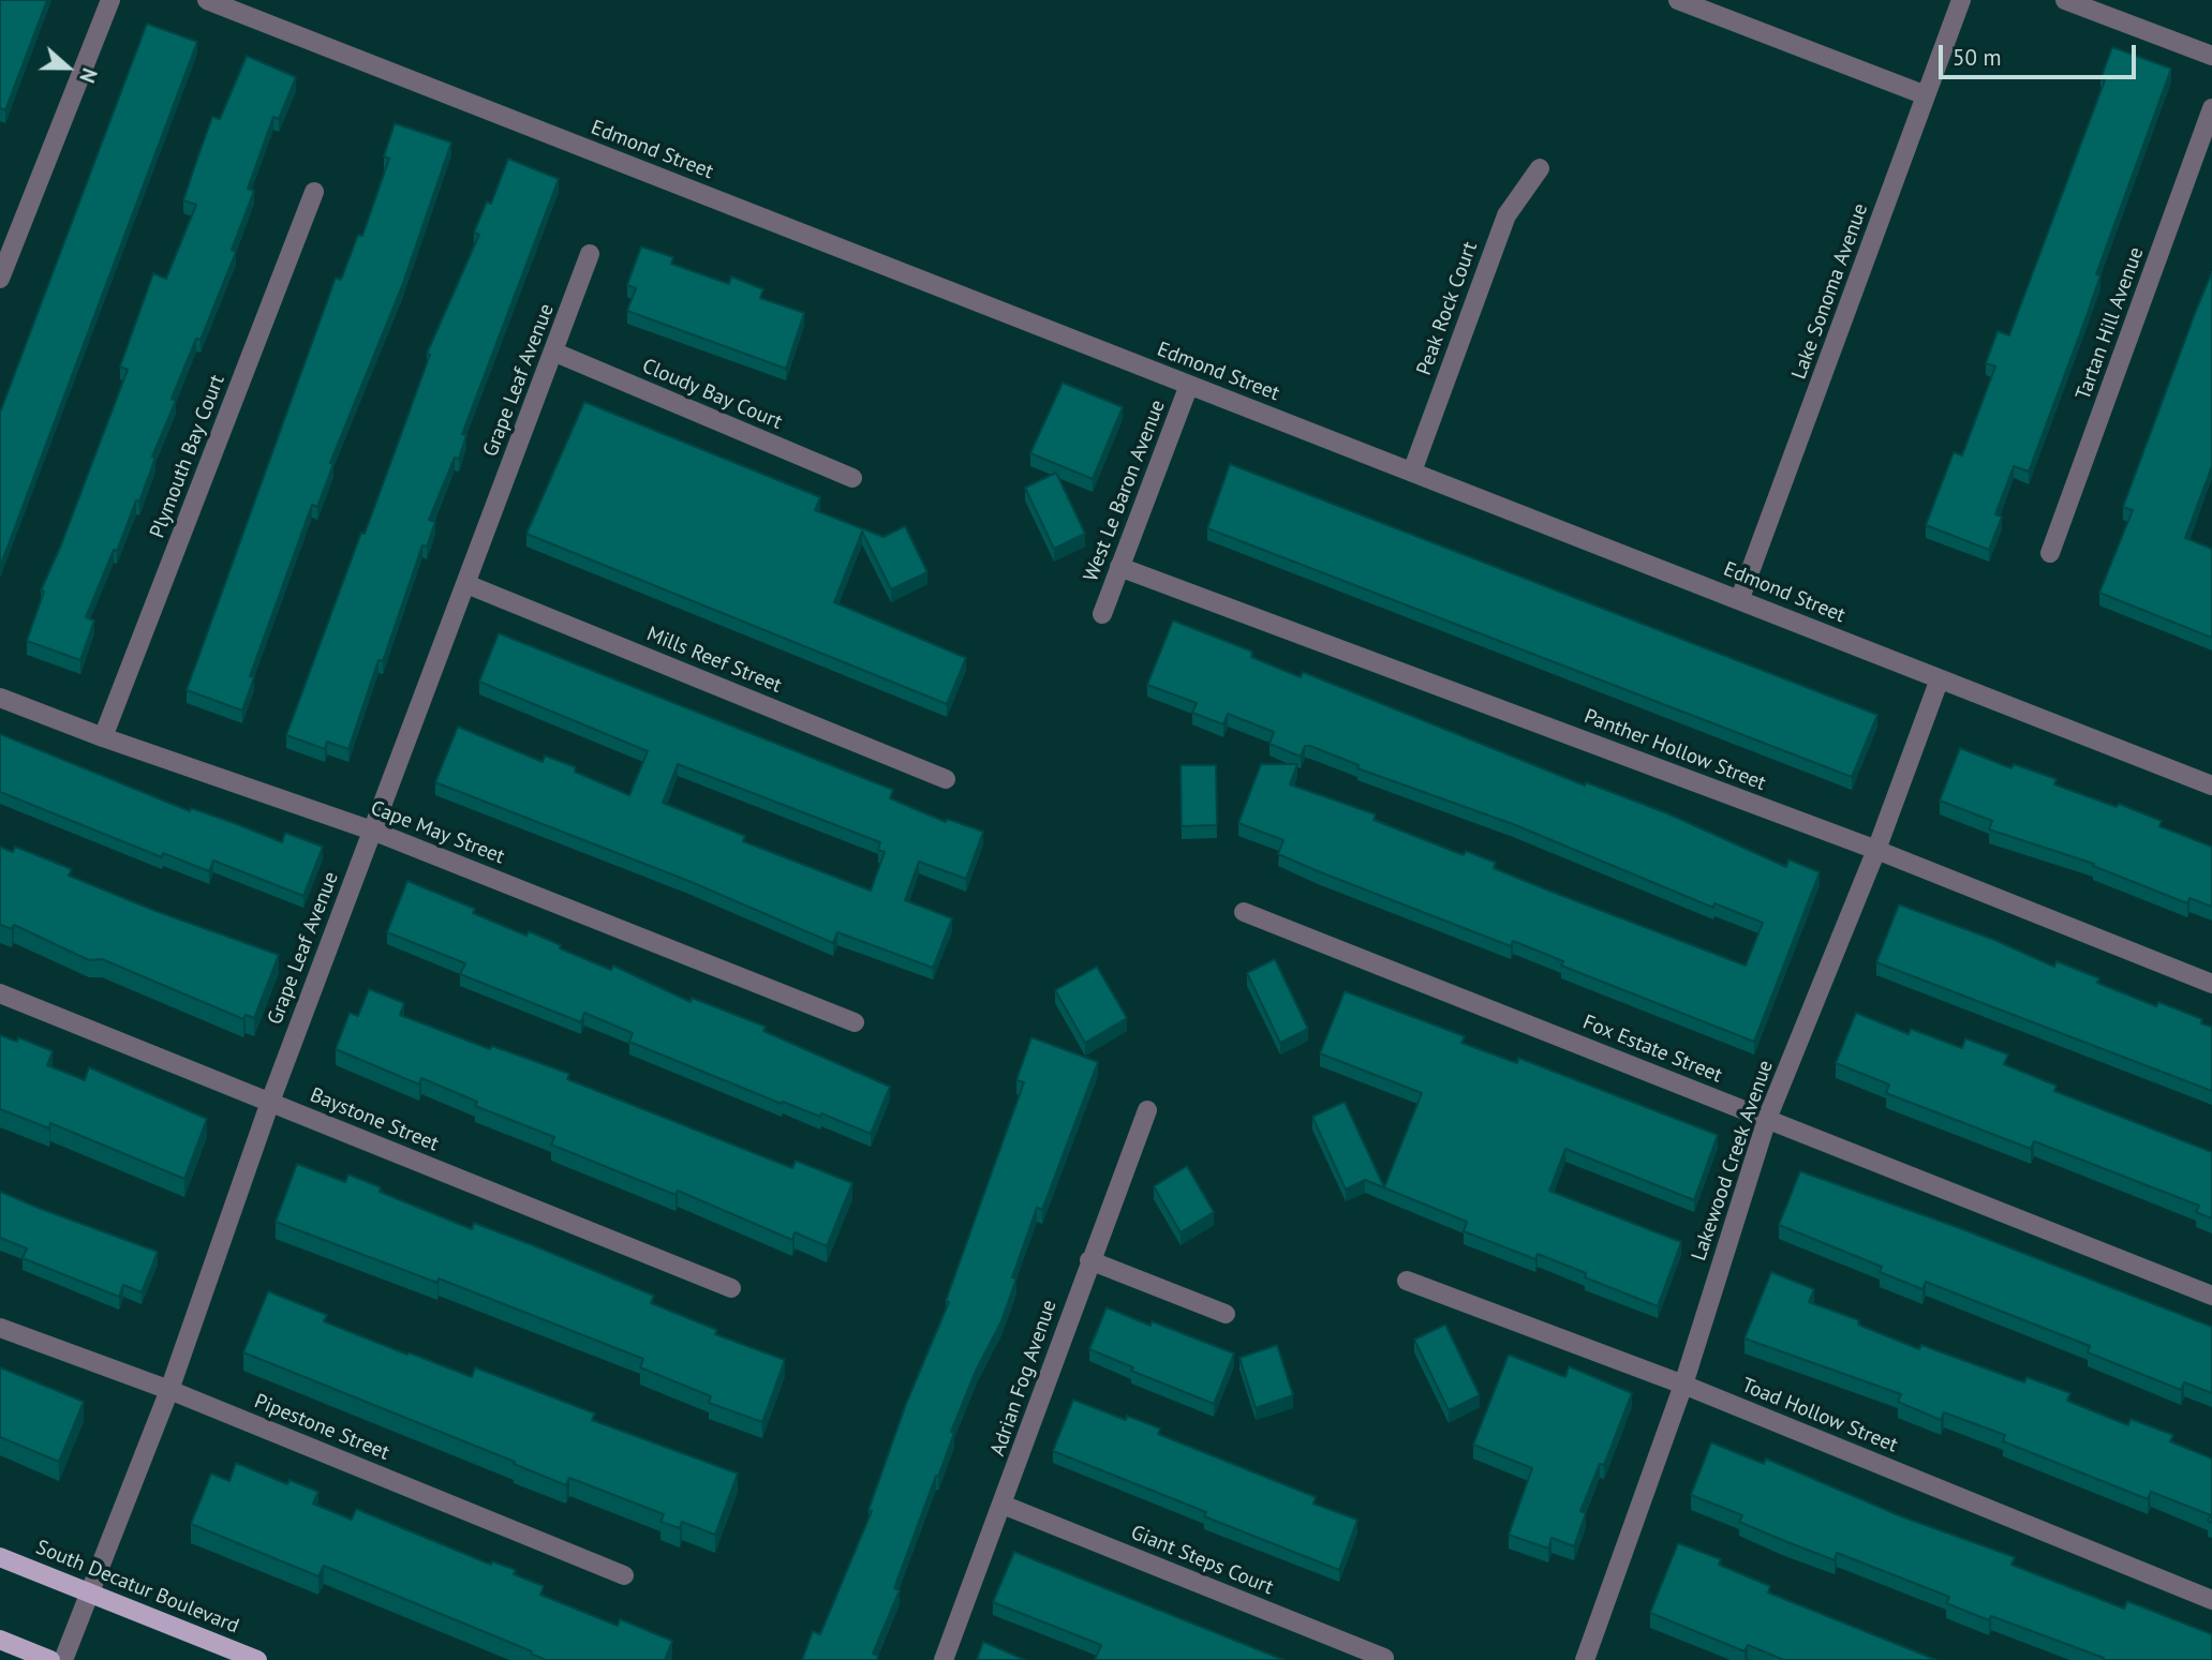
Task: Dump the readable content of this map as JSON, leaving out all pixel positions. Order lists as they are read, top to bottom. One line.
{"streets":{"main road":["South Decatur Boulevard"],"street":["Edmond Street","Lake Sonoma Avenue","Peak Rock Court","Tartan Hill Avenue","Grape Leaf Avenue","Cloudy Bay Court","Plymouth Bay Court","West Le Baron Avenue","Mills Reef Street","Panther Hollow Street","Cape May Street","Fox Estate Street","Baystone Street","Lakewood Creek Avenue","Adrian Fog Avenue","Toad Hollow Street","Pipestone Street","Giant Steps Court"]},"crossings":[["Edmond Street","Lake Sonoma Avenue"],["Edmond Street","Peak Rock Court"],["Edmond Street","West Le Baron Avenue"],["Edmond Street","Lakewood Creek Avenue"],["Grape Leaf Avenue","Cloudy Bay Court"],["Grape Leaf Avenue","Mills Reef Street"],["Grape Leaf Avenue","Cape May Street"],["Grape Leaf Avenue","Baystone Street"],["Grape Leaf Avenue","Pipestone Street"],["Grape Leaf Avenue","South Decatur Boulevard"],["Plymouth Bay Court","Cape May Street"],["West Le Baron Avenue","Panther Hollow Street"],["Panther Hollow Street","Lakewood Creek Avenue"],["Fox Estate Street","Lakewood Creek Avenue"],["Lakewood Creek Avenue","Toad Hollow Street"],["Adrian Fog Avenue","Giant Steps Court"]],"scale_bar":"50 m","north":"right"}
